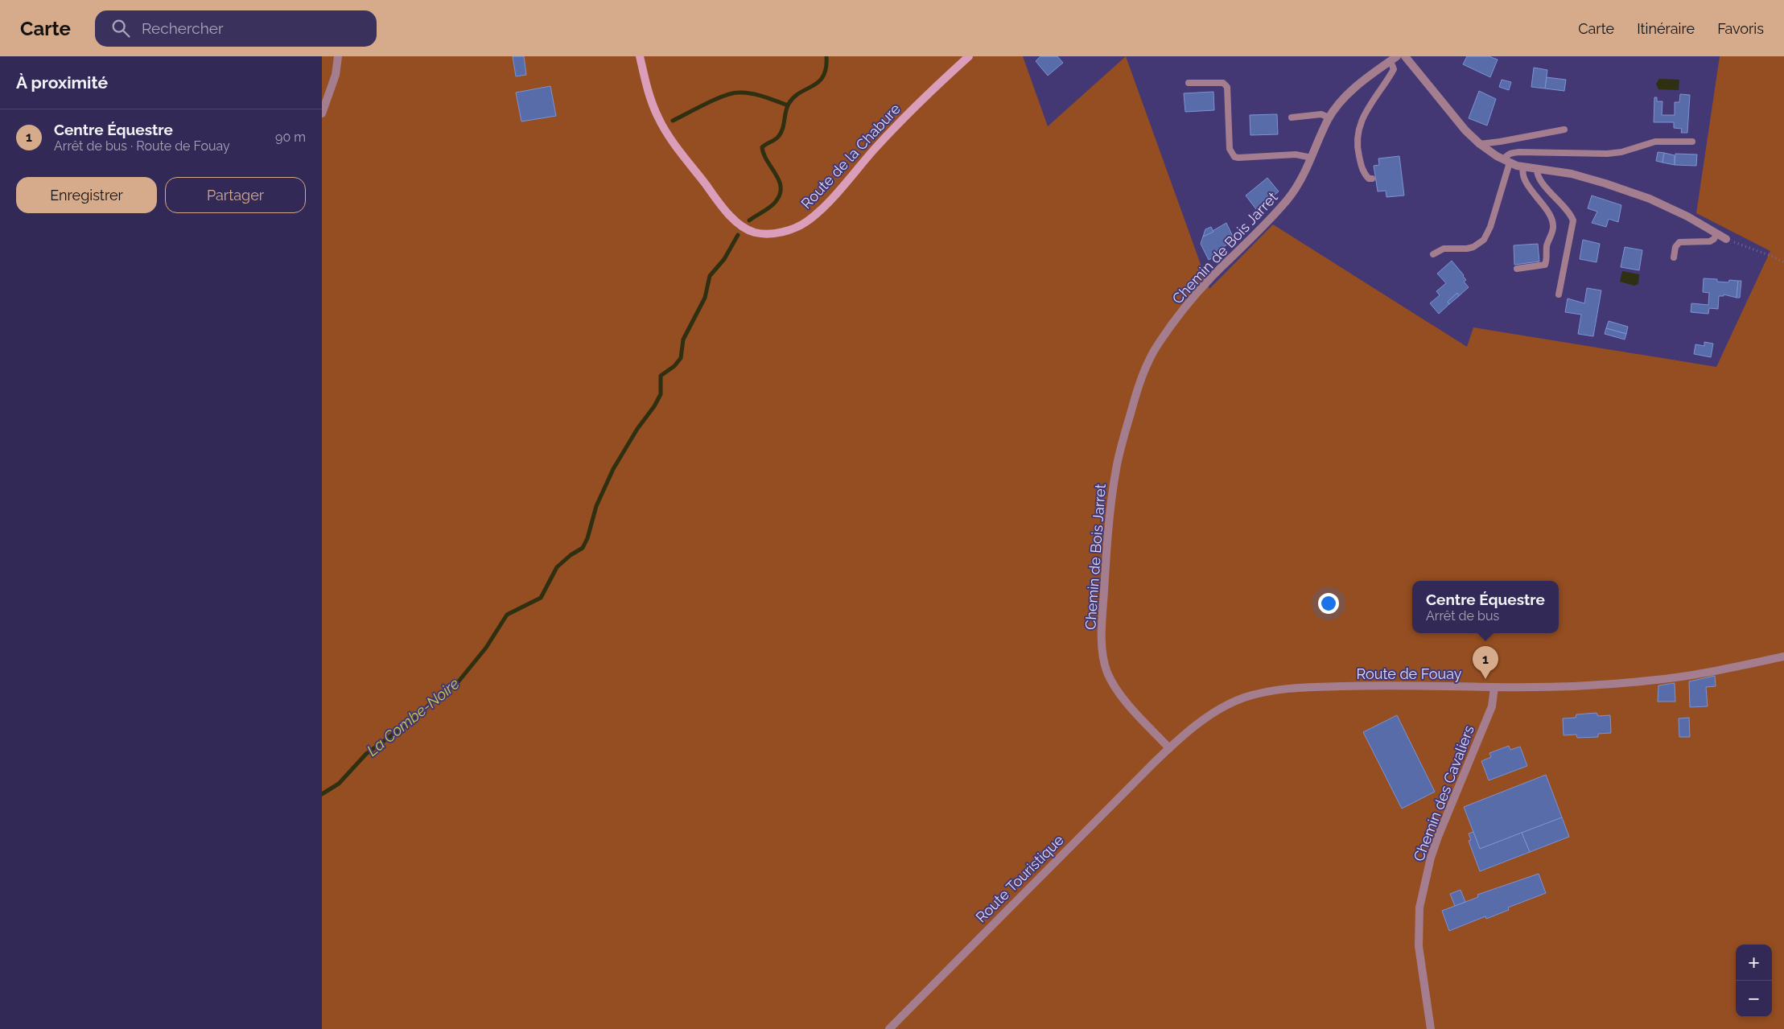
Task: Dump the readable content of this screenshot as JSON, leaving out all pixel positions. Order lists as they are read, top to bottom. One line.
{"streets":{"main road":["Route de la Chabure"],"street":["Chemin de Bois Jarret","Route de Fouay","Chemin des Cavaliers","Route Touristique"]},"crossings":[["Chemin de Bois Jarret","Route de Fouay"],["Chemin de Bois Jarret","Route Touristique"],["Route de Fouay","Chemin des Cavaliers"],["Route de Fouay","Route Touristique"]],"water":["La Combe-Noire"],"page":{"header":"Carte","search":"Rechercher","nav":["Carte","Itinéraire","Favoris"],"heading":"À proximité","list":[{"mark":"1","name":"Centre Équestre","note":"Arrêt de bus · Route de Fouay","value":"90 m"}],"buttons":["Enregistrer","Partager"],"popup":["Centre Équestre","Arrêt de bus"],"pins":"1","map_buttons":["+","−"]}}
